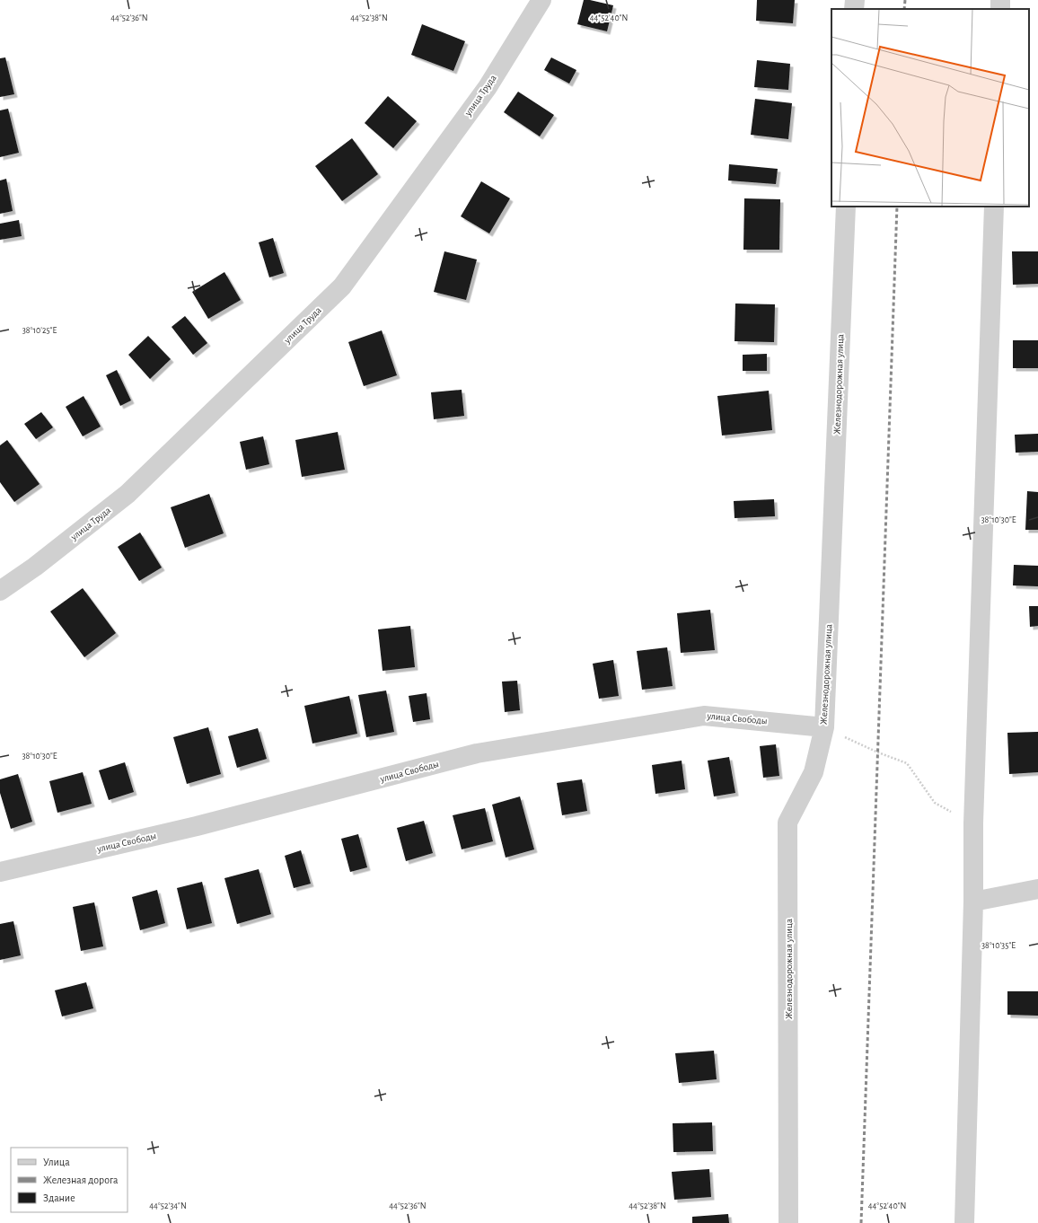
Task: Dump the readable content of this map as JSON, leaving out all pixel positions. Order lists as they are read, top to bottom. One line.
{"streets":{"street":["улица Труда","Железнодорожная улица","улица Свободы"]},"crossings":[["Железнодорожная улица","улица Свободы"]],"legend":["Улица","Железная дорога","Здание"],"coordinates":["44°52'36\"N","44°52'38\"N","44°52'40\"N","38°10'25\"E","38°10'30\"E","38°10'35\"E","44°52'34\"N"]}
